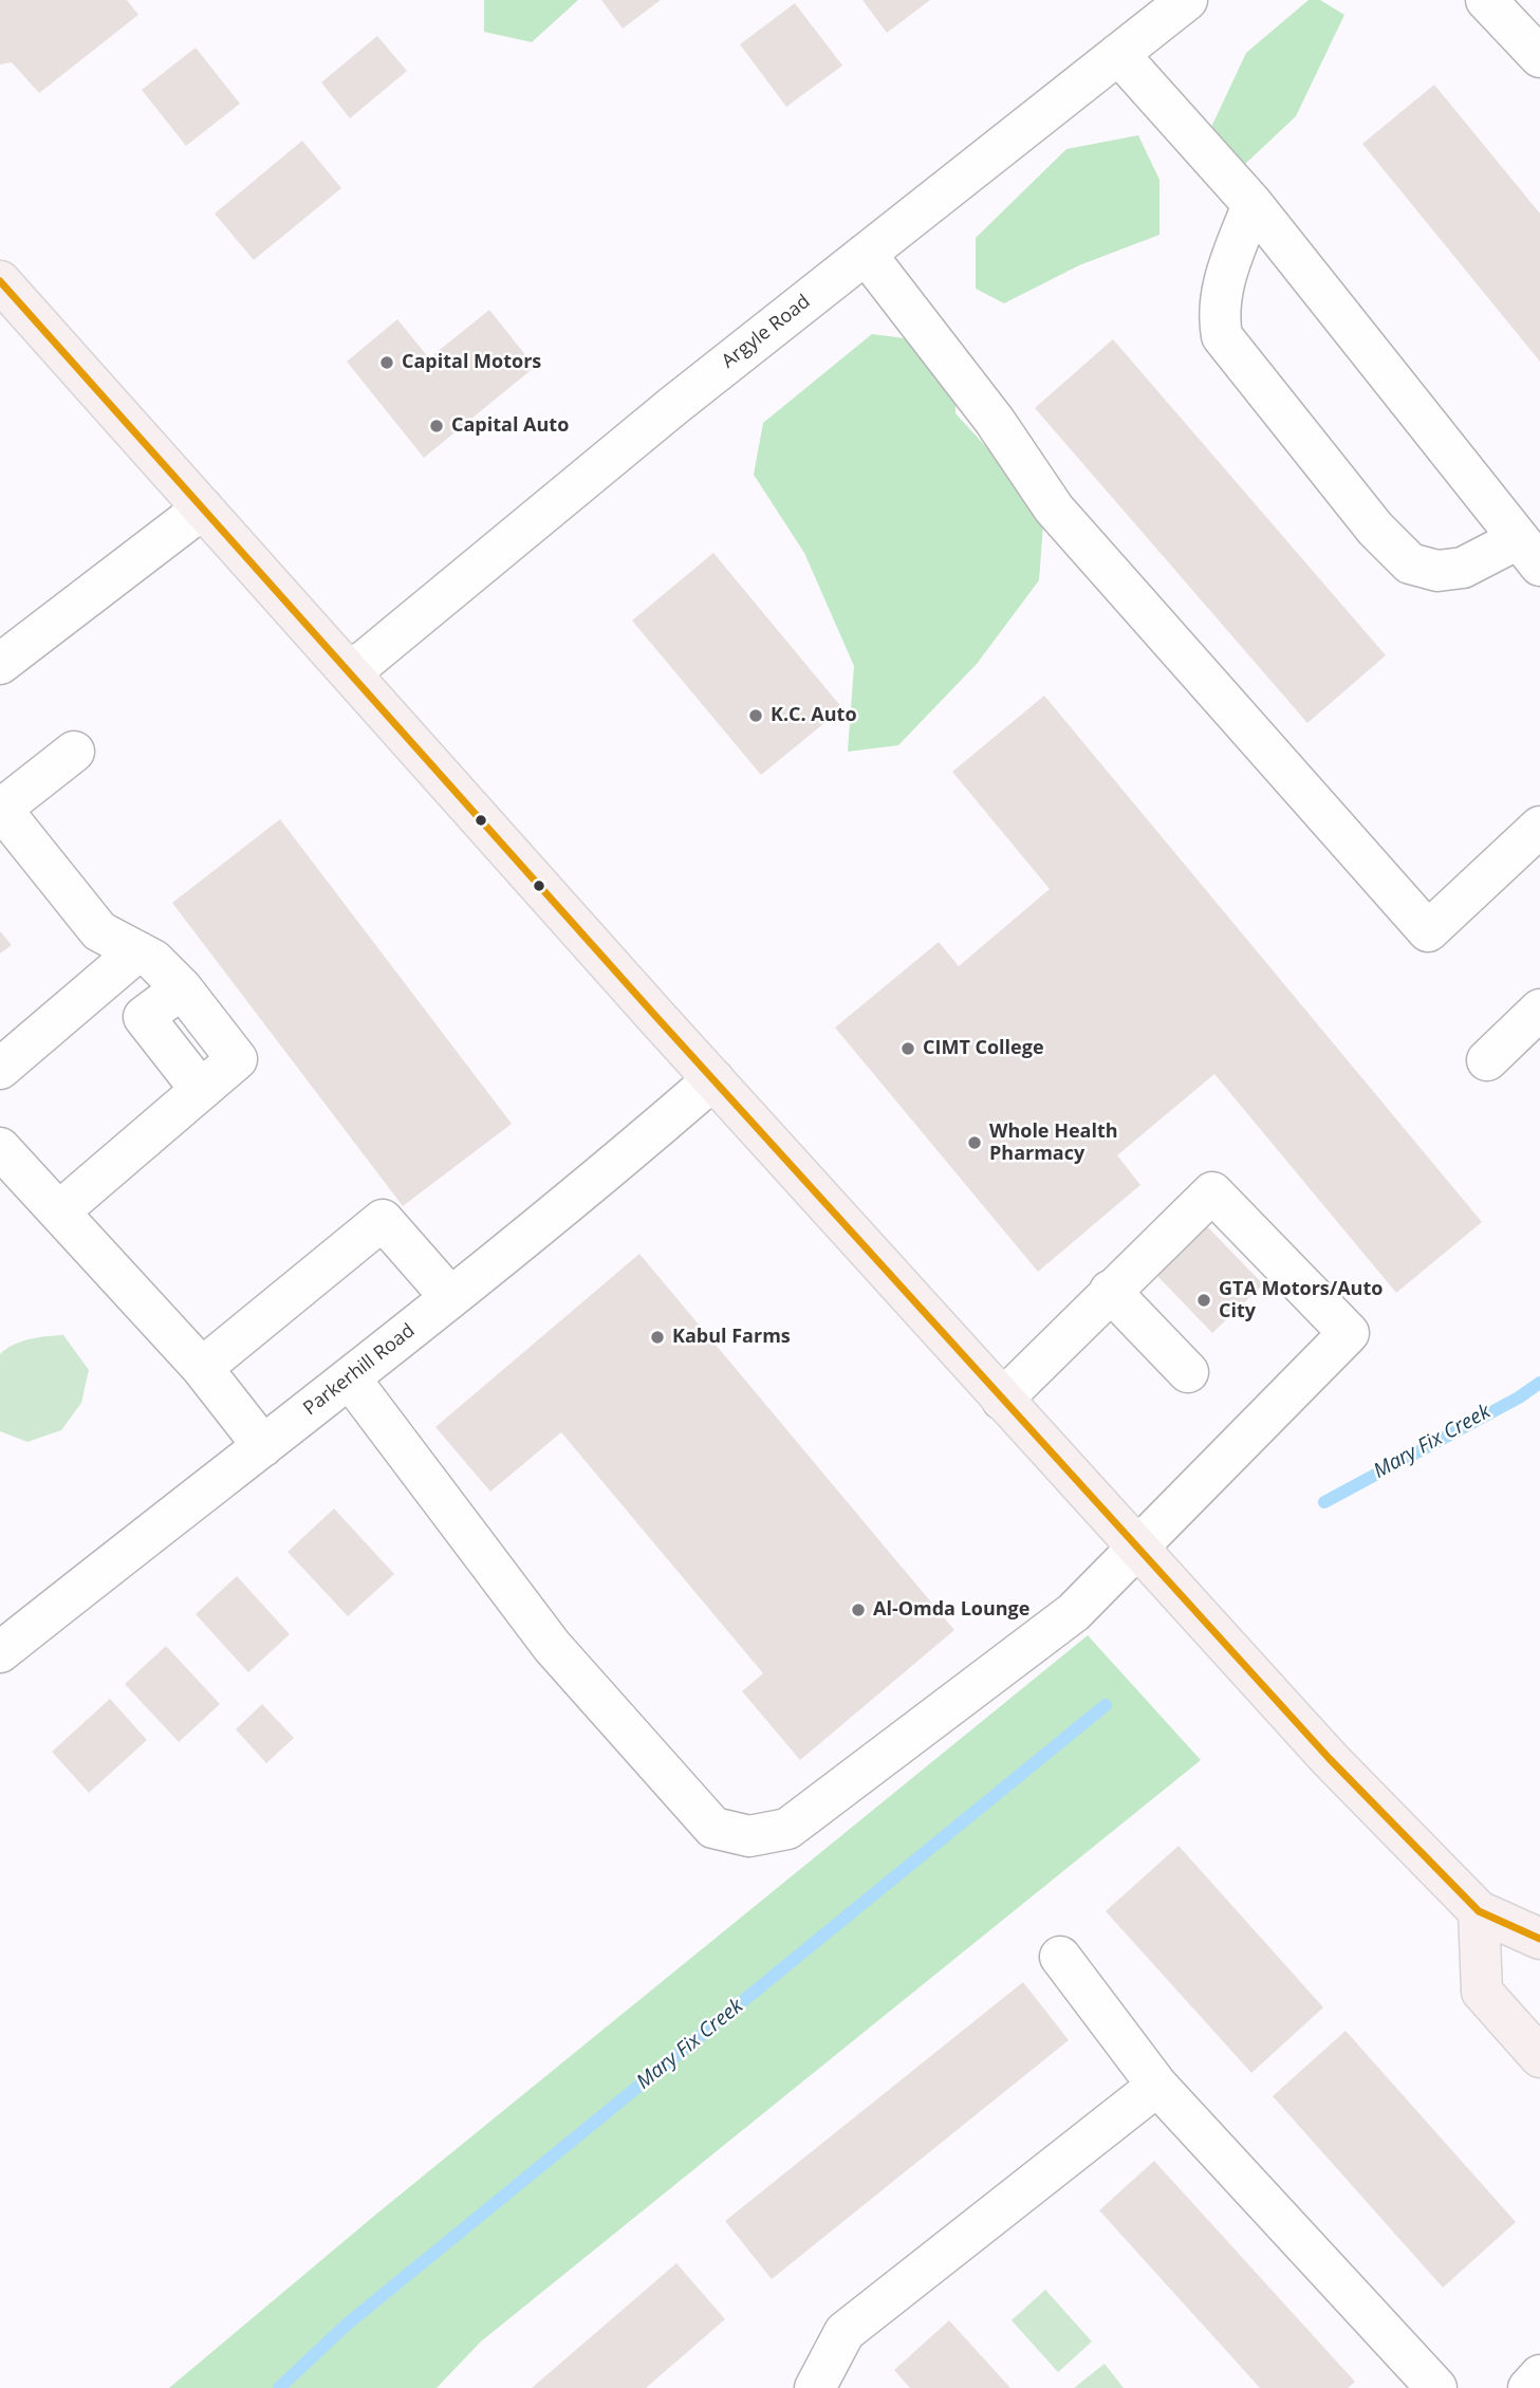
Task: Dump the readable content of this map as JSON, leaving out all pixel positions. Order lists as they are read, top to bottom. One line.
{"streets":{"street":["Argyle Road","Parkerhill Road"]},"water":["Mary Fix Creek"],"places":["Capital Motors","Capital Auto","K.C. Auto","CIMT College","Whole Health Pharmacy","GTA Motors/Auto City","Kabul Farms","Al-Omda Lounge"]}
